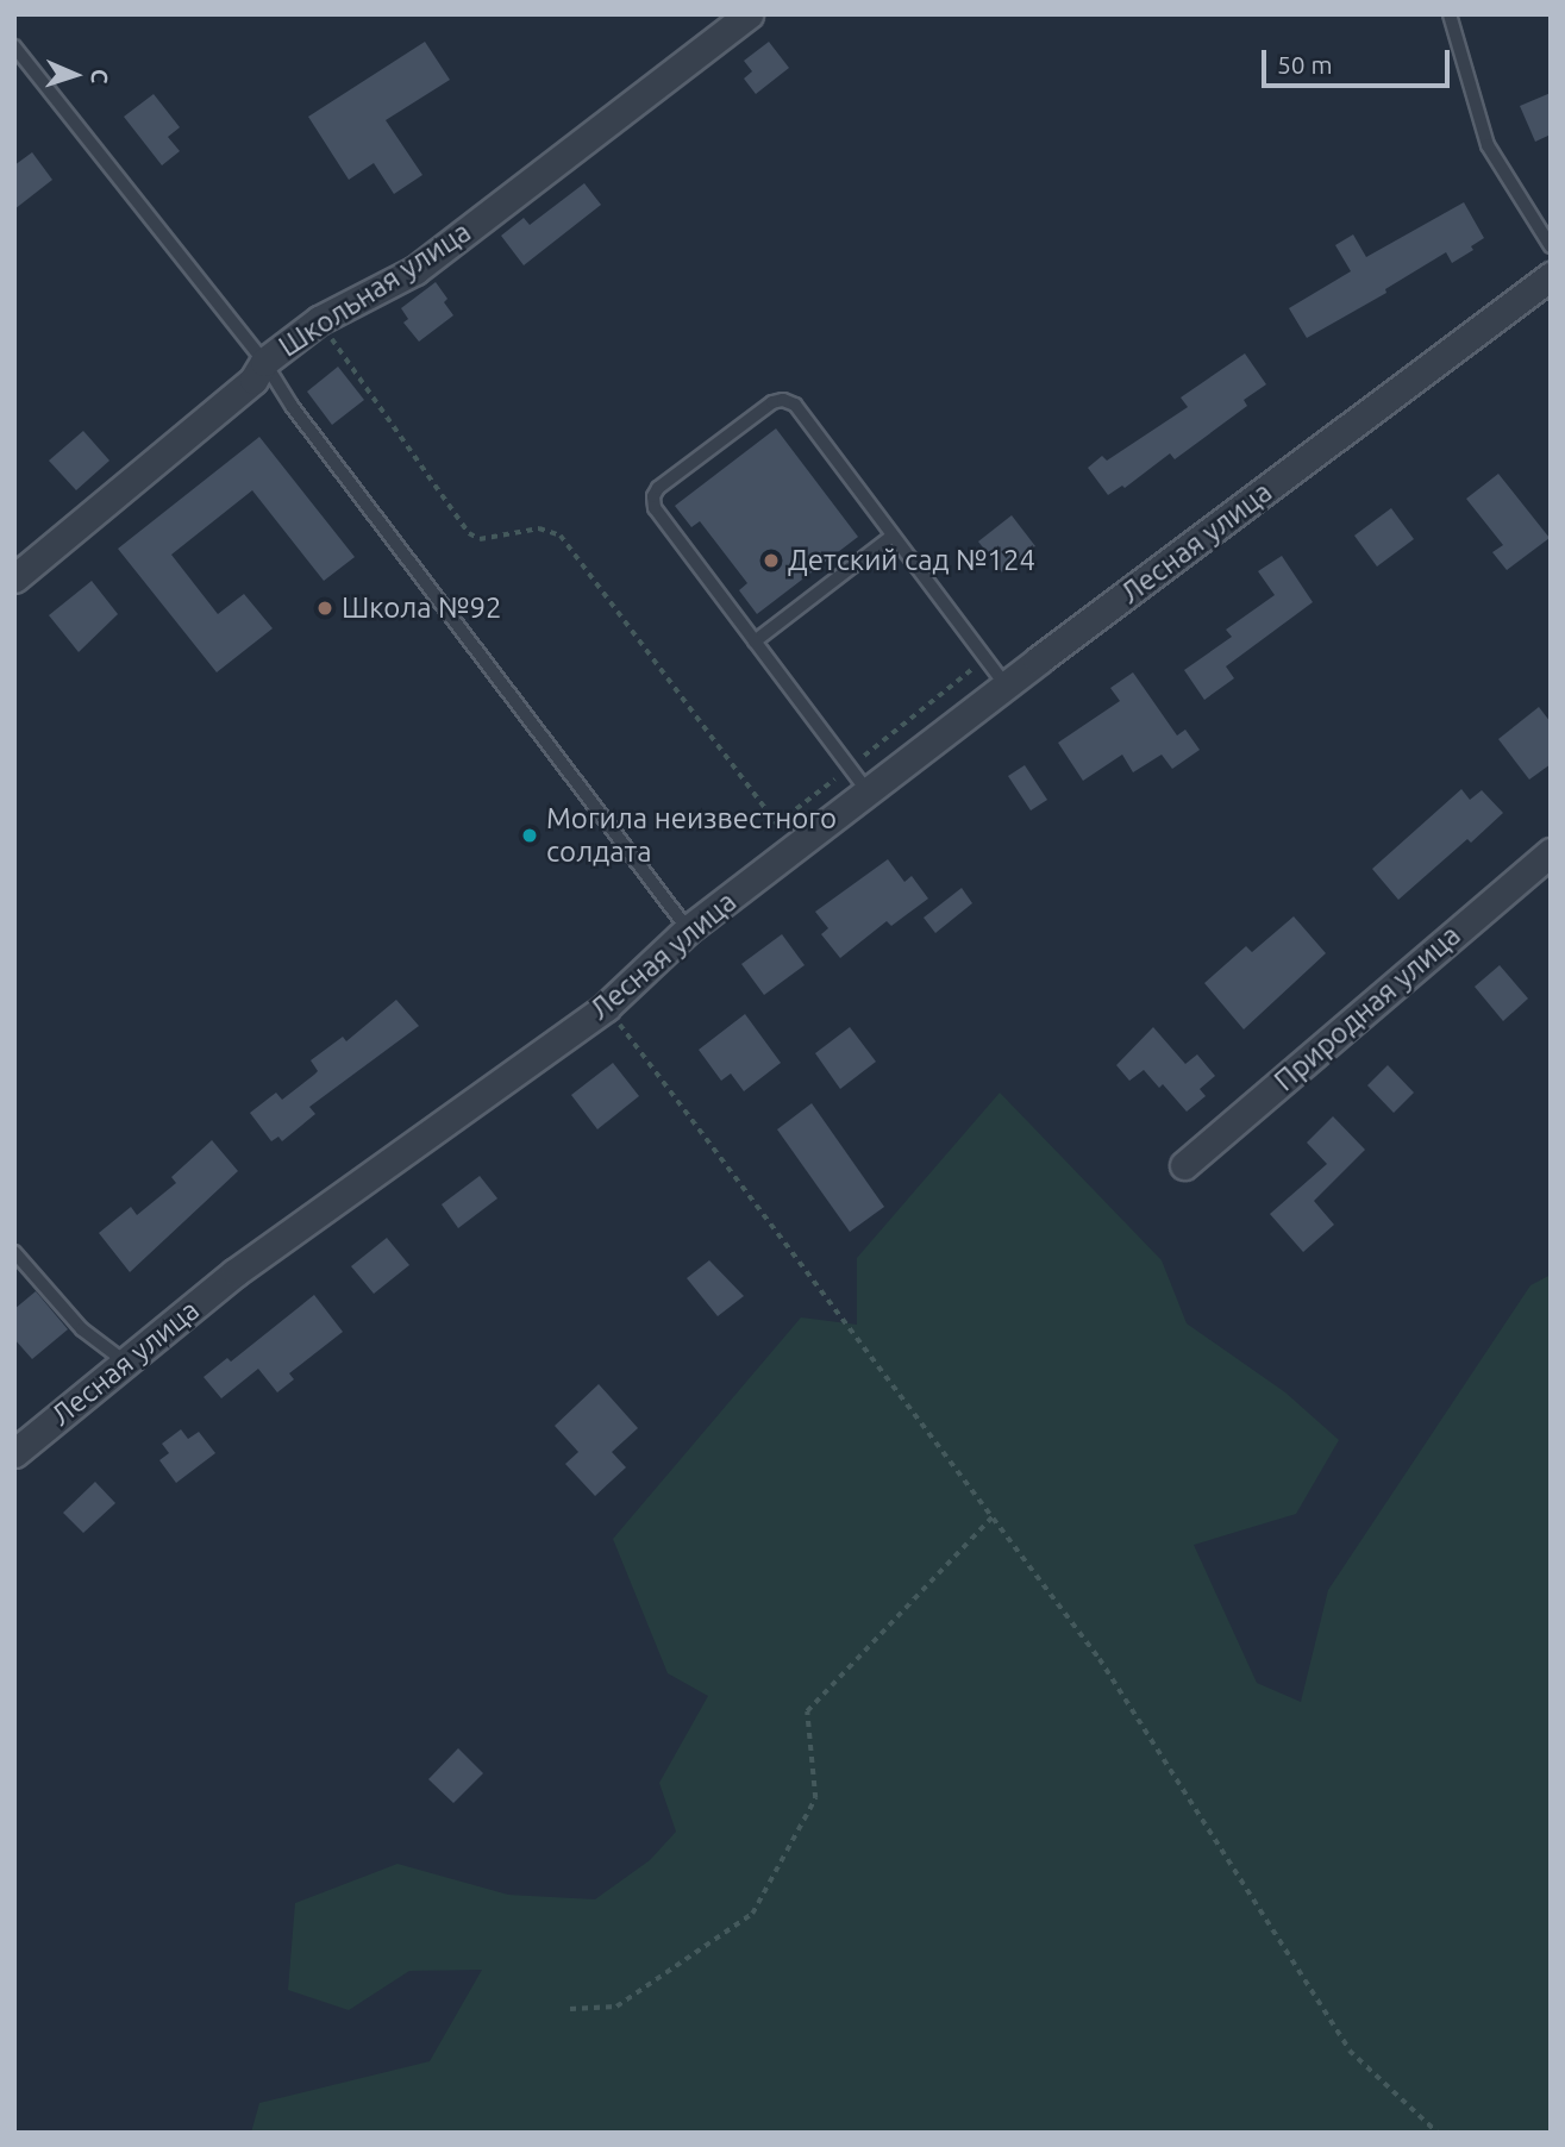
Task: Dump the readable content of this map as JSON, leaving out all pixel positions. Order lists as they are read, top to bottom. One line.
{"streets":{"street":["Школьная улица","Лесная улица","Природная улица"]},"places":["Детский сад №124","Школа №92","Могила неизвестного солдата"],"scale_bar":"50 m","north":"right"}
